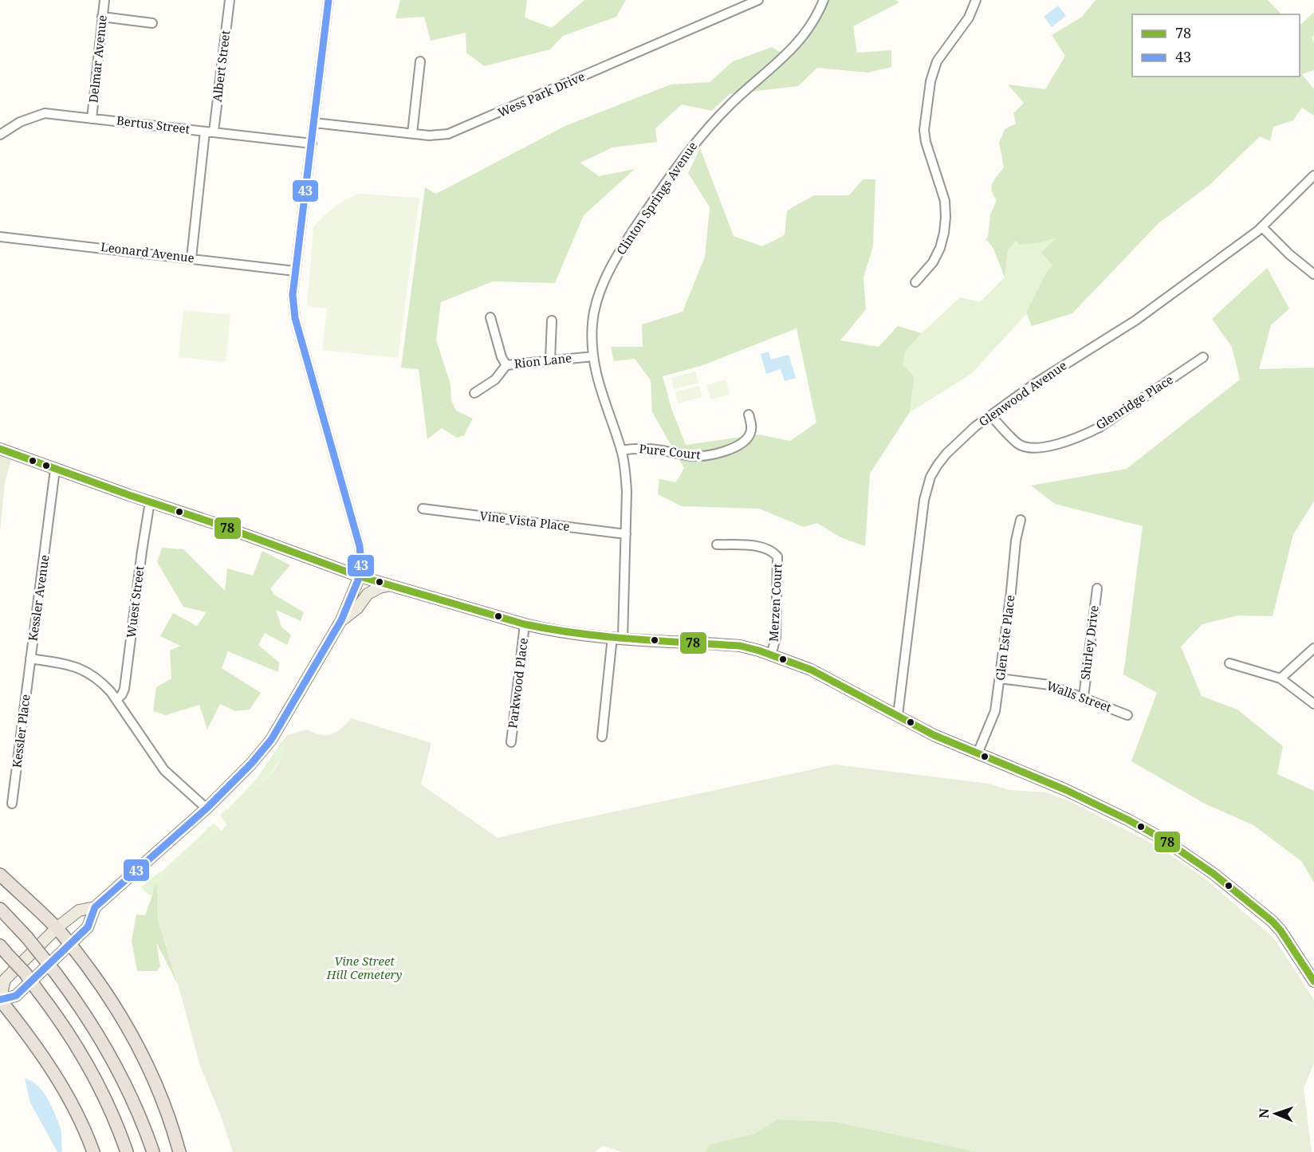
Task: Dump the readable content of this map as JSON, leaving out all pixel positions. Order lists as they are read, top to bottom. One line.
{"streets":{"street":["Delmar Avenue","Albert Street","Wess Park Drive","Bertus Street","Clinton Springs Avenue","Leonard Avenue","Rion Lane","Glenwood Avenue","Glenridge Place","Pure Court","Vine Vista Place","Kessler Avenue","Wuest Street","Merzen Court","Glen Este Place","Shirley Drive","Parkwood Place","Walls Street","Kessler Place"]},"crossings":[["Delmar Avenue","Bertus Street"],["Albert Street","Bertus Street"],["Albert Street","Leonard Avenue"],["Clinton Springs Avenue","Rion Lane"],["Clinton Springs Avenue","Pure Court"],["Clinton Springs Avenue","Vine Vista Place"],["Glenwood Avenue","Glenridge Place"],["Kessler Avenue","Wuest Street"],["Kessler Avenue","Kessler Place"],["Glen Este Place","Walls Street"],["Shirley Drive","Walls Street"]],"parks":["Vine Street Hill Cemetery"],"lines":["transit line 43","transit line 78"],"legend":["78","43"],"north":"left"}
